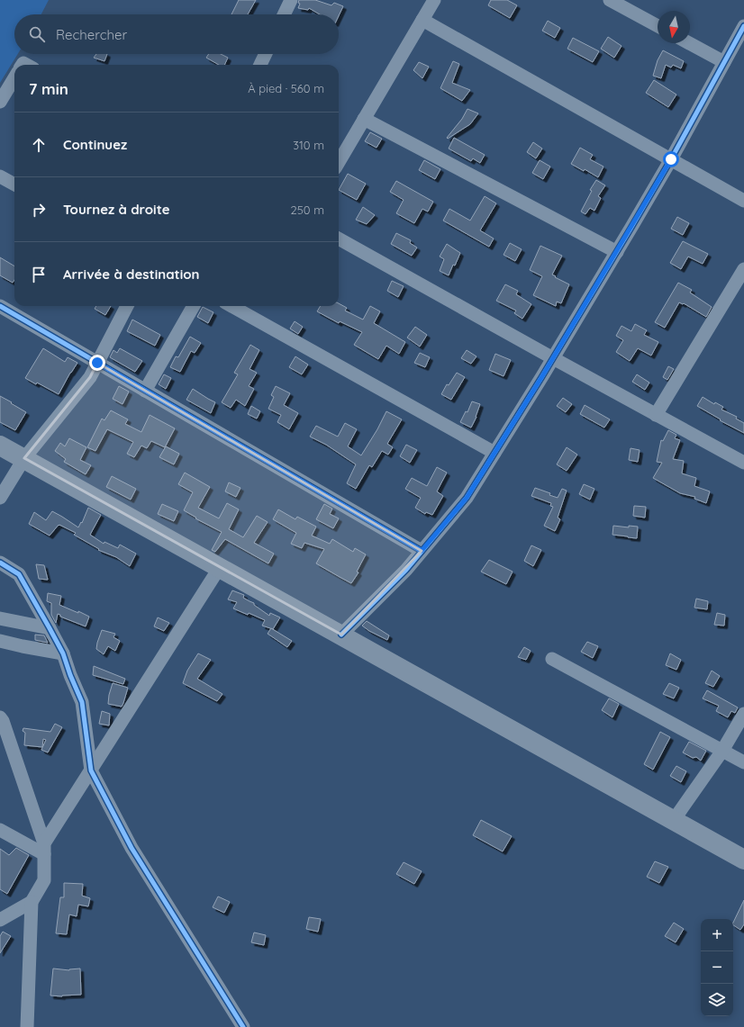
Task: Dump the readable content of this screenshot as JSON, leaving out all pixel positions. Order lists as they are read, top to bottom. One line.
{"north":"bottom","page":{"search":"Rechercher","heading":["7 min","À pied · 560 m"],"list":[["Continuez","310 m"],["Tournez à droite","250 m"],"Arrivée à destination"],"map_buttons":["+","−"]}}
